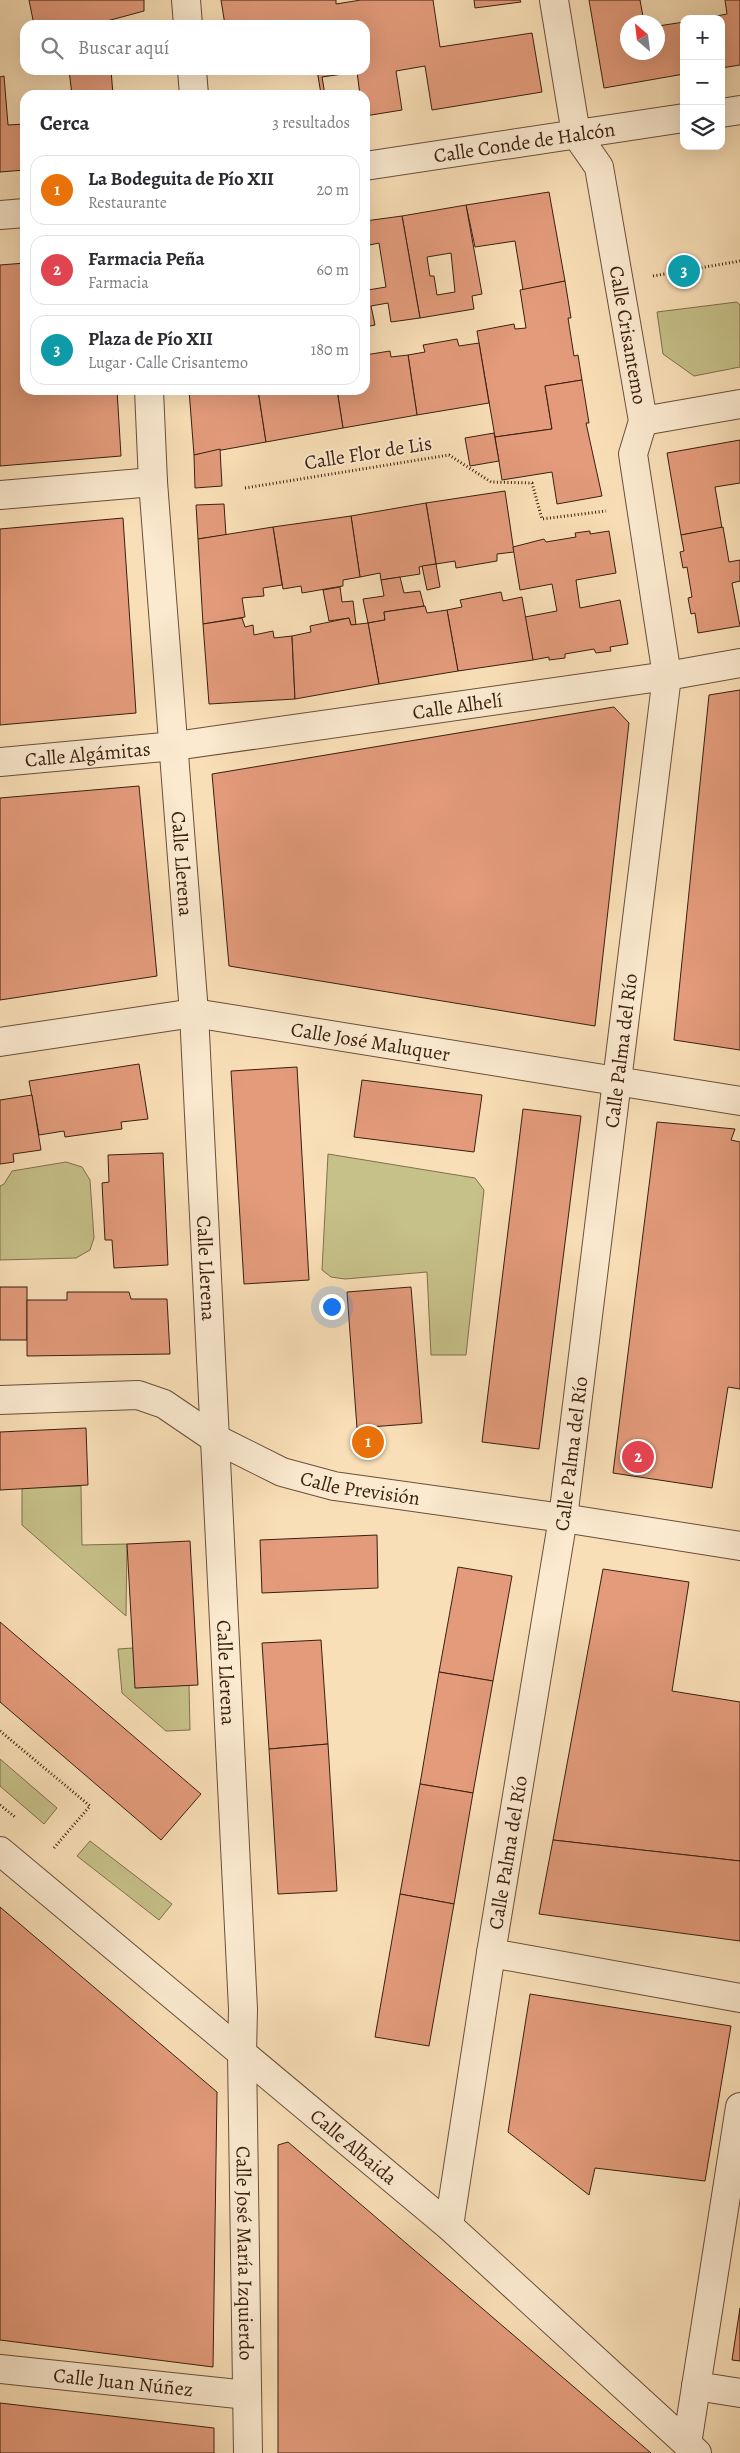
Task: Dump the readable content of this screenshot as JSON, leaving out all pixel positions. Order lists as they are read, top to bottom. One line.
{"streets":{"street":["Calle Conde de Halcón","Calle Crisantemo","Calle Alhelí","Calle Algámitas","Calle Llerena","Calle José Maluquer","Calle Palma del Río","Calle Previsión","Calle Albaida","Calle José María Izquierdo","Calle Juan Núñez"],"path":["Calle Flor de Lis"]},"crossings":[["Calle Conde de Halcón","Calle Crisantemo"],["Calle Crisantemo","Calle Flor de Lis"],["Calle Crisantemo","Calle Alhelí"],["Calle Crisantemo","Calle Palma del Río"],["Calle Alhelí","Calle Algámitas"],["Calle Alhelí","Calle Llerena"],["Calle Alhelí","Calle Palma del Río"],["Calle Algámitas","Calle Llerena"],["Calle Llerena","Calle José Maluquer"],["Calle Llerena","Calle Previsión"],["Calle Llerena","Calle Albaida"],["Calle Llerena","Calle José María Izquierdo"],["Calle José Maluquer","Calle Palma del Río"],["Calle Palma del Río","Calle Previsión"],["Calle Palma del Río","Calle Albaida"],["Calle Albaida","Calle José María Izquierdo"],["Calle José María Izquierdo","Calle Juan Núñez"]],"north":"top left","page":{"map_buttons":["+","−"],"search":"Buscar aquí","heading":["Cerca","3 resultados"],"list":[{"mark":"1","name":"La Bodeguita de Pío XII","note":"Restaurante","value":"20 m"},{"mark":"2","name":"Farmacia Peña","note":"Farmacia","value":"60 m"},{"mark":"3","name":"Plaza de Pío XII","note":"Lugar · Calle Crisantemo","value":"180 m"}],"pins":["3","1","2"]}}
